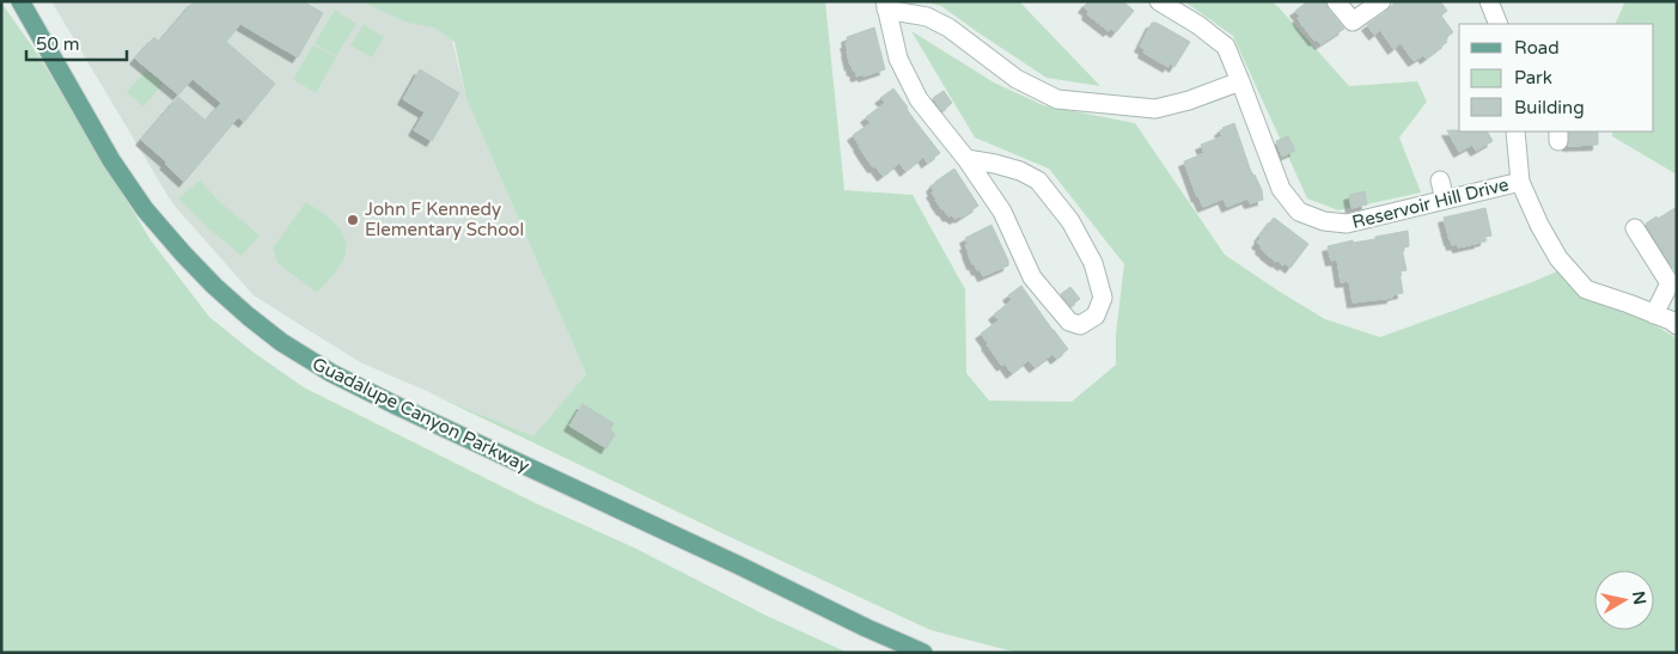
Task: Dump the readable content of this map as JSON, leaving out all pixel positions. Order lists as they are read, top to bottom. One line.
{"streets":{"main road":["Guadalupe Canyon Parkway"],"street":["Reservoir Hill Drive"]},"places":["John F Kennedy Elementary School"],"legend":["Road","Park","Building"],"scale_bar":"50 m","north":"right"}
